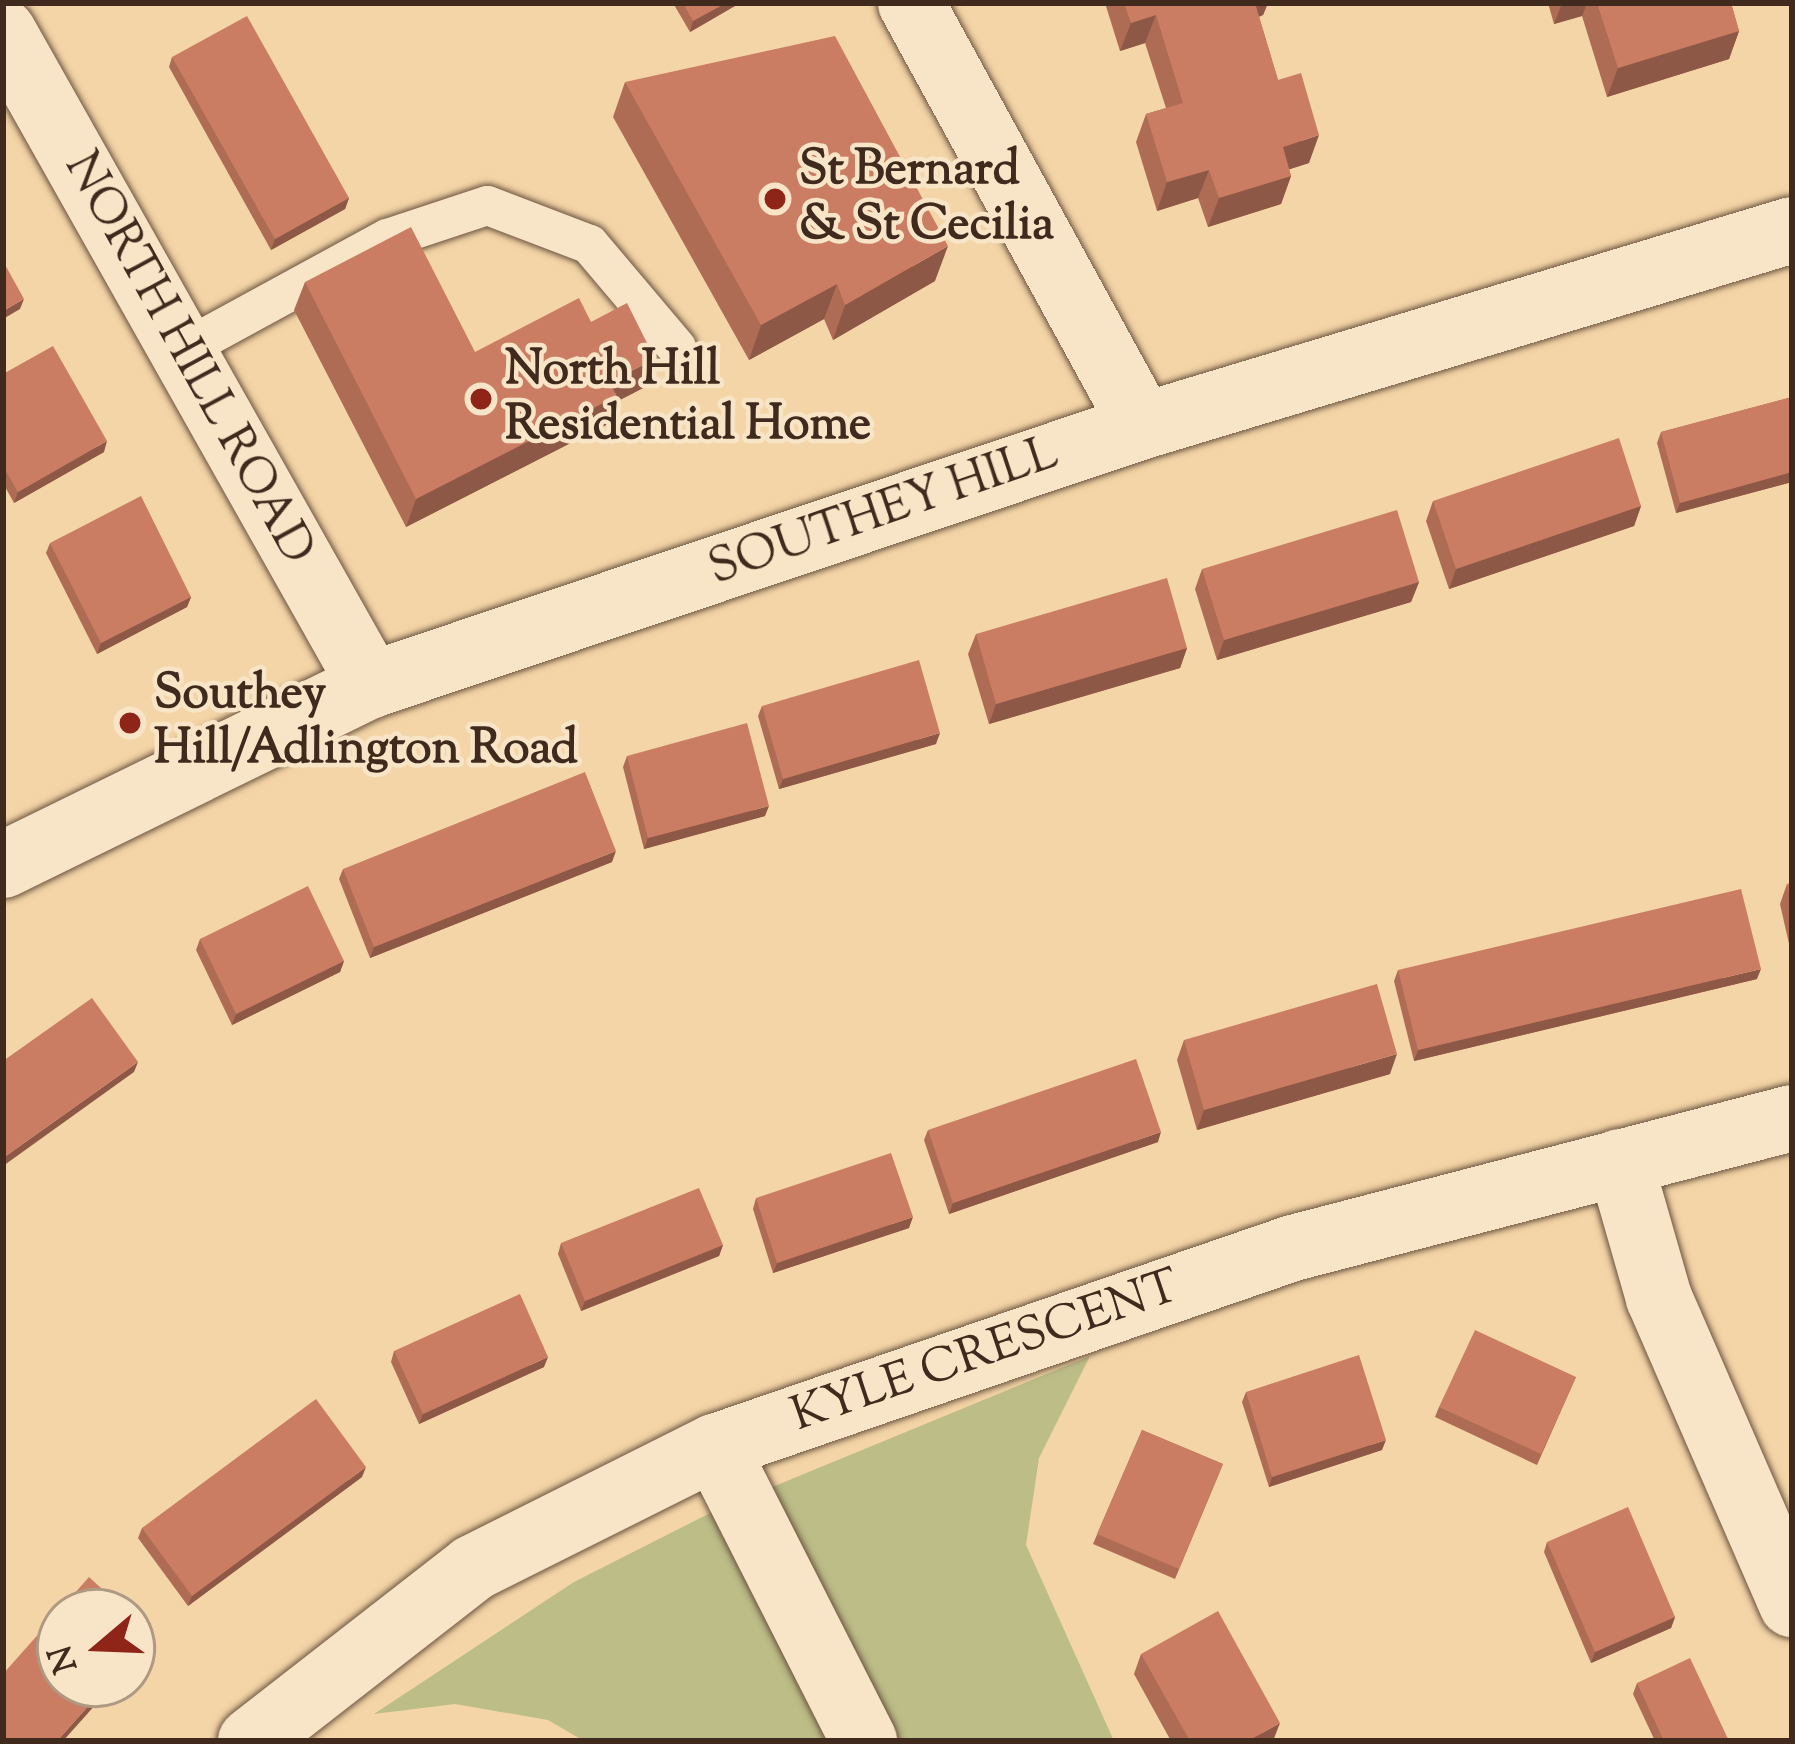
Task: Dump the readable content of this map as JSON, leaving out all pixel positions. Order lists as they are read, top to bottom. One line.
{"streets":{"street":["NORTH HILL ROAD","SOUTHEY HILL","KYLE CRESCENT"]},"crossings":[["NORTH HILL ROAD","SOUTHEY HILL"]],"places":["St Bernard & St Cecilia","North Hill Residential Home","Southey Hill/Adlington Road"],"north":"left"}
